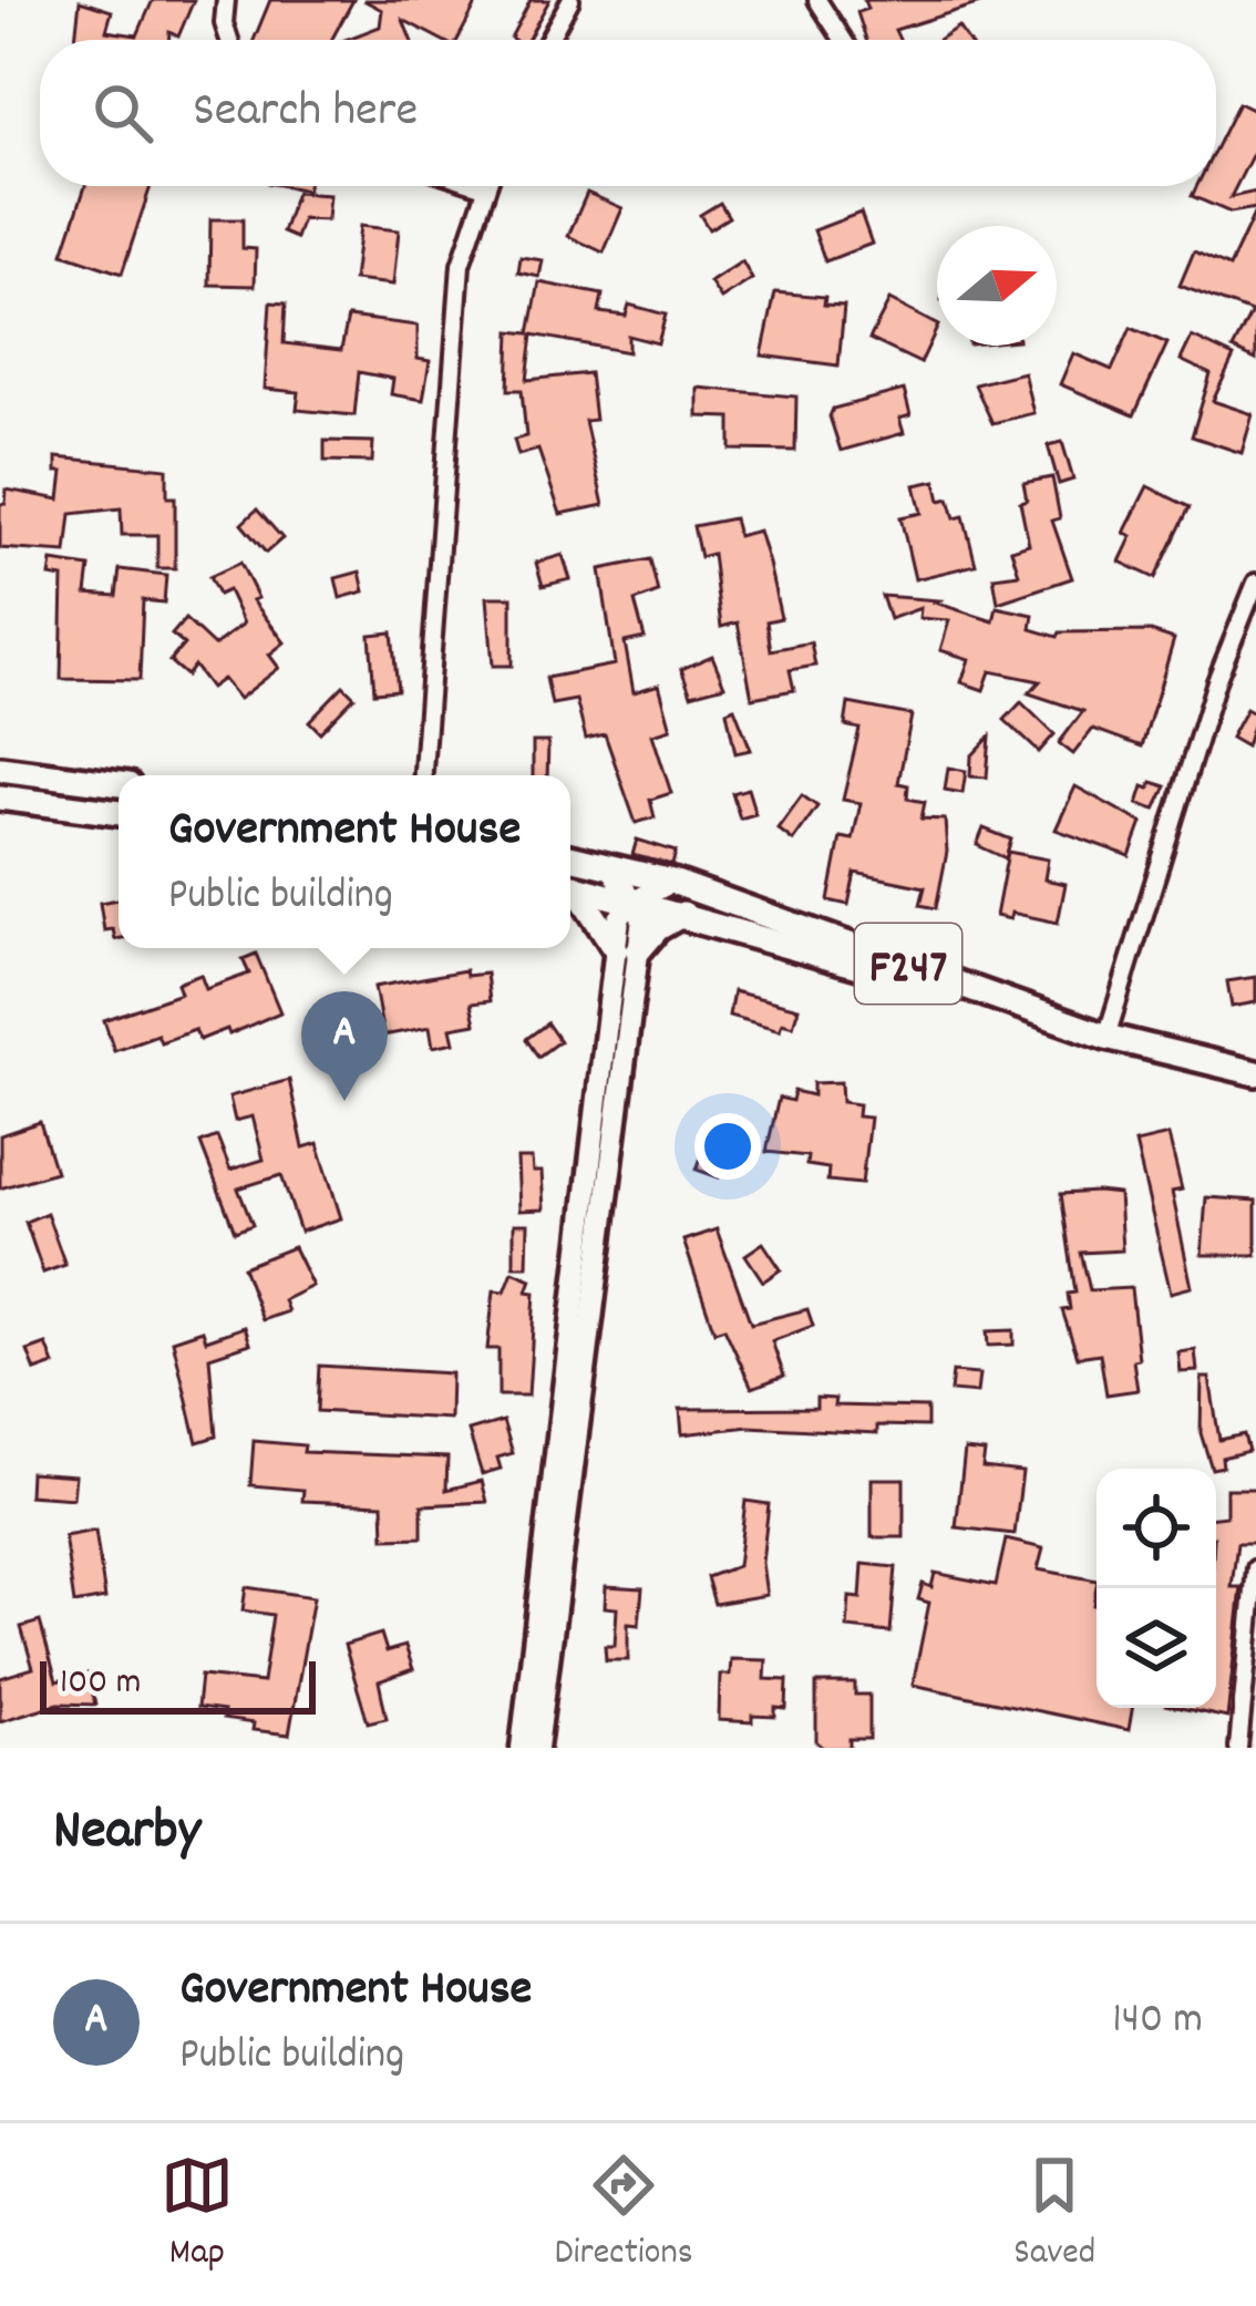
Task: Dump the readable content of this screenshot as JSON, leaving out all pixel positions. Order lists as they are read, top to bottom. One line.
{"streets":{"main road":["F247"]},"scale_bar":"100 m","north":"right","page":{"search":"Search here","popup":["Government House","Public building"],"pins":"A","scale":"100 m","heading":"Nearby","list":[{"mark":"A","name":"Government House","note":"Public building","value":"140 m"}],"nav":["Map","Directions","Saved"]}}
